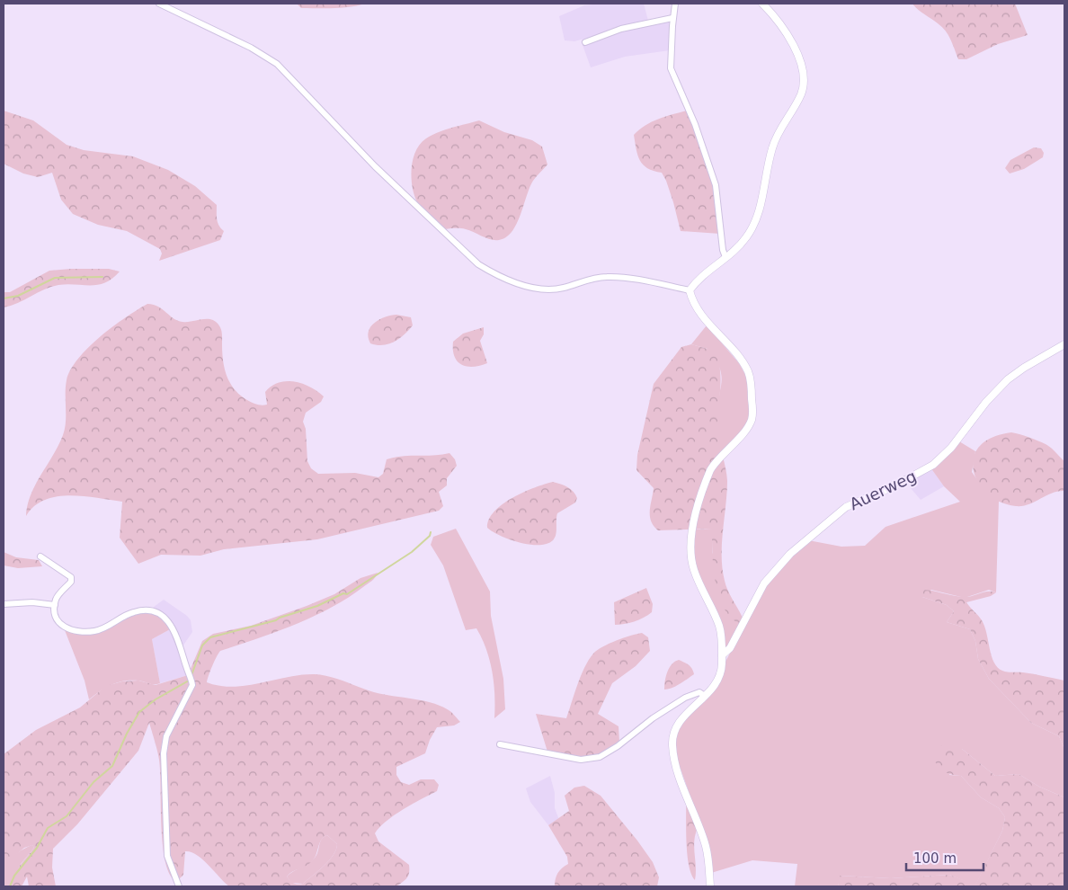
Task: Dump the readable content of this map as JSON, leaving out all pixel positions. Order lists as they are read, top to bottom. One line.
{"streets":{"street":["Auerweg"]},"scale_bar":"100 m"}
